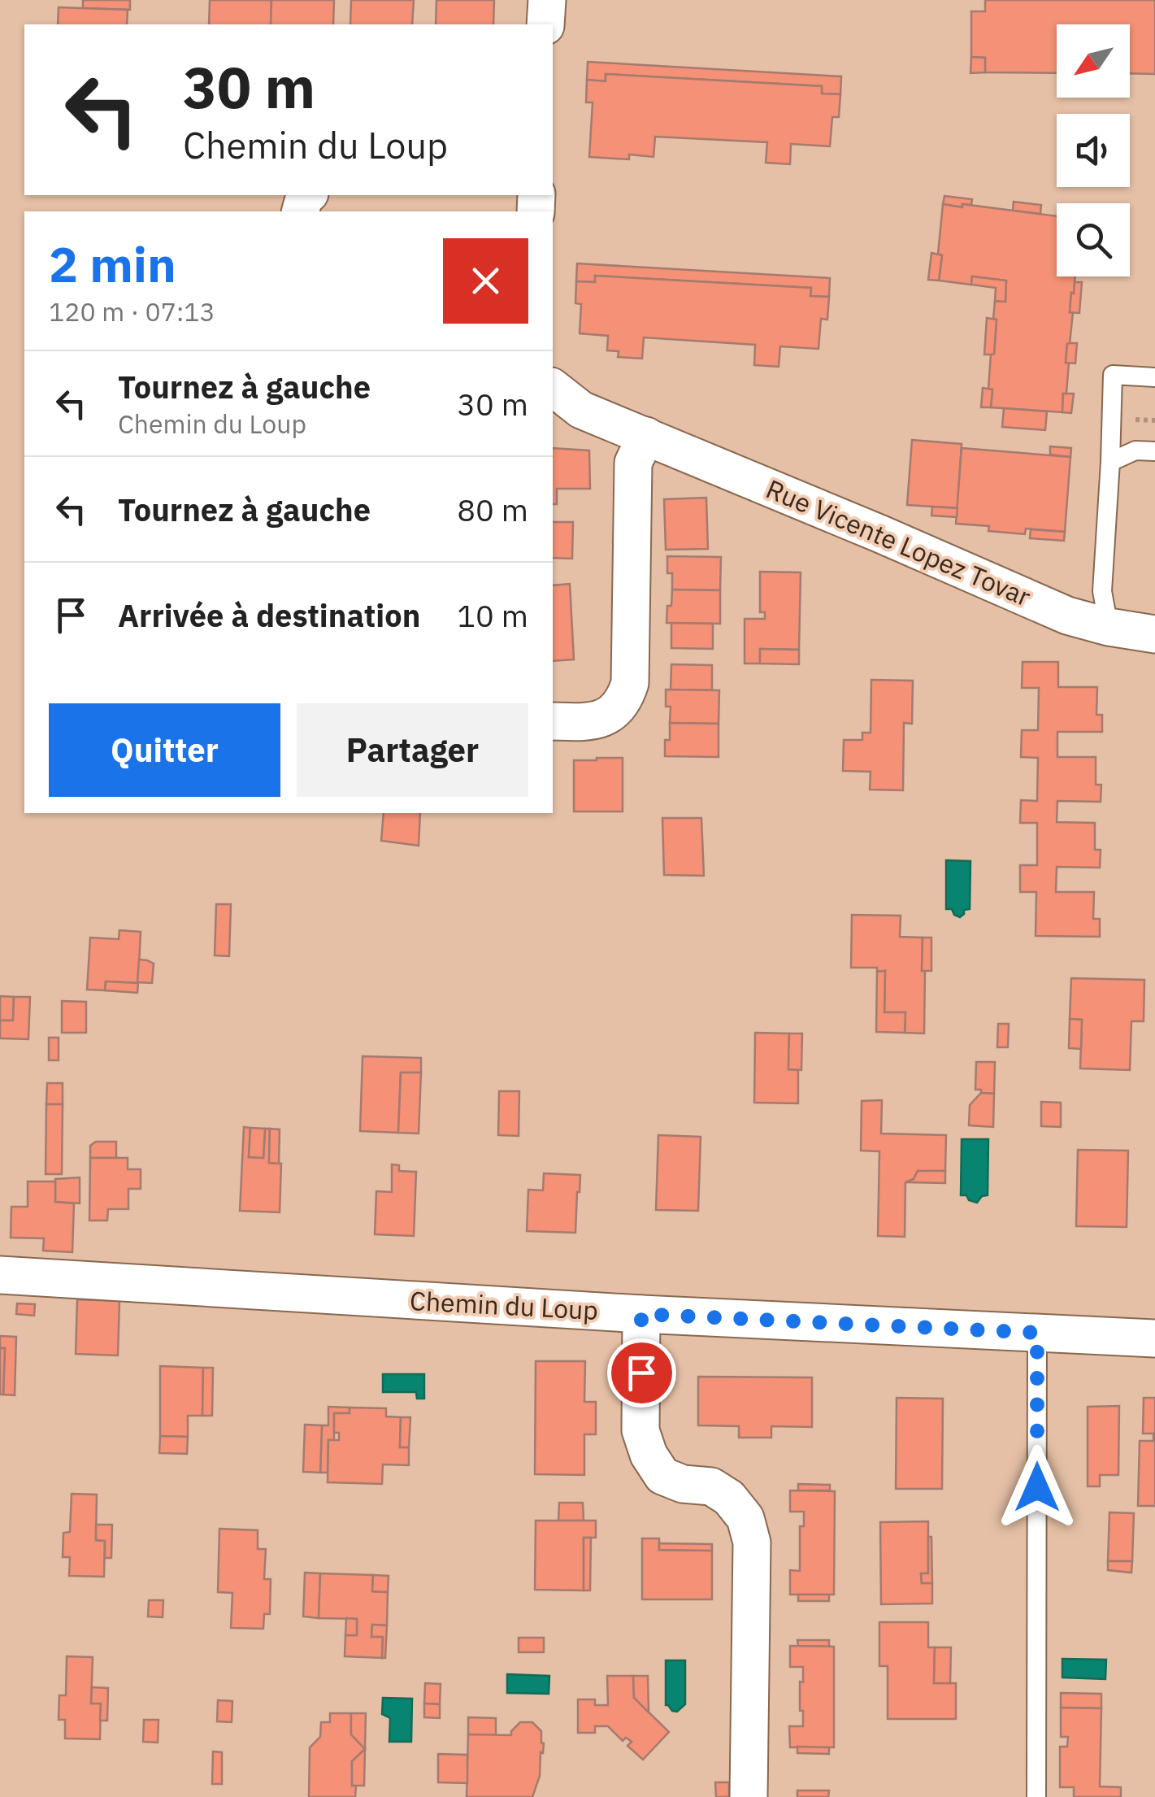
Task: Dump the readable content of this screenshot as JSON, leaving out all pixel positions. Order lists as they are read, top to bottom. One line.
{"streets":{"street":["Rue Vicente Lopez Tovar","Chemin du Loup"]},"north":"bottom left","page":{"turn":["30 m","Chemin du Loup"],"heading":["2 min","120 m · 07:13"],"list":[{"name":"Tournez à gauche","note":"Chemin du Loup","value":"30 m"},{"name":"Tournez à gauche","value":"80 m"},{"name":"Arrivée à destination","value":"10 m"}],"buttons":["Quitter","Partager"]}}
